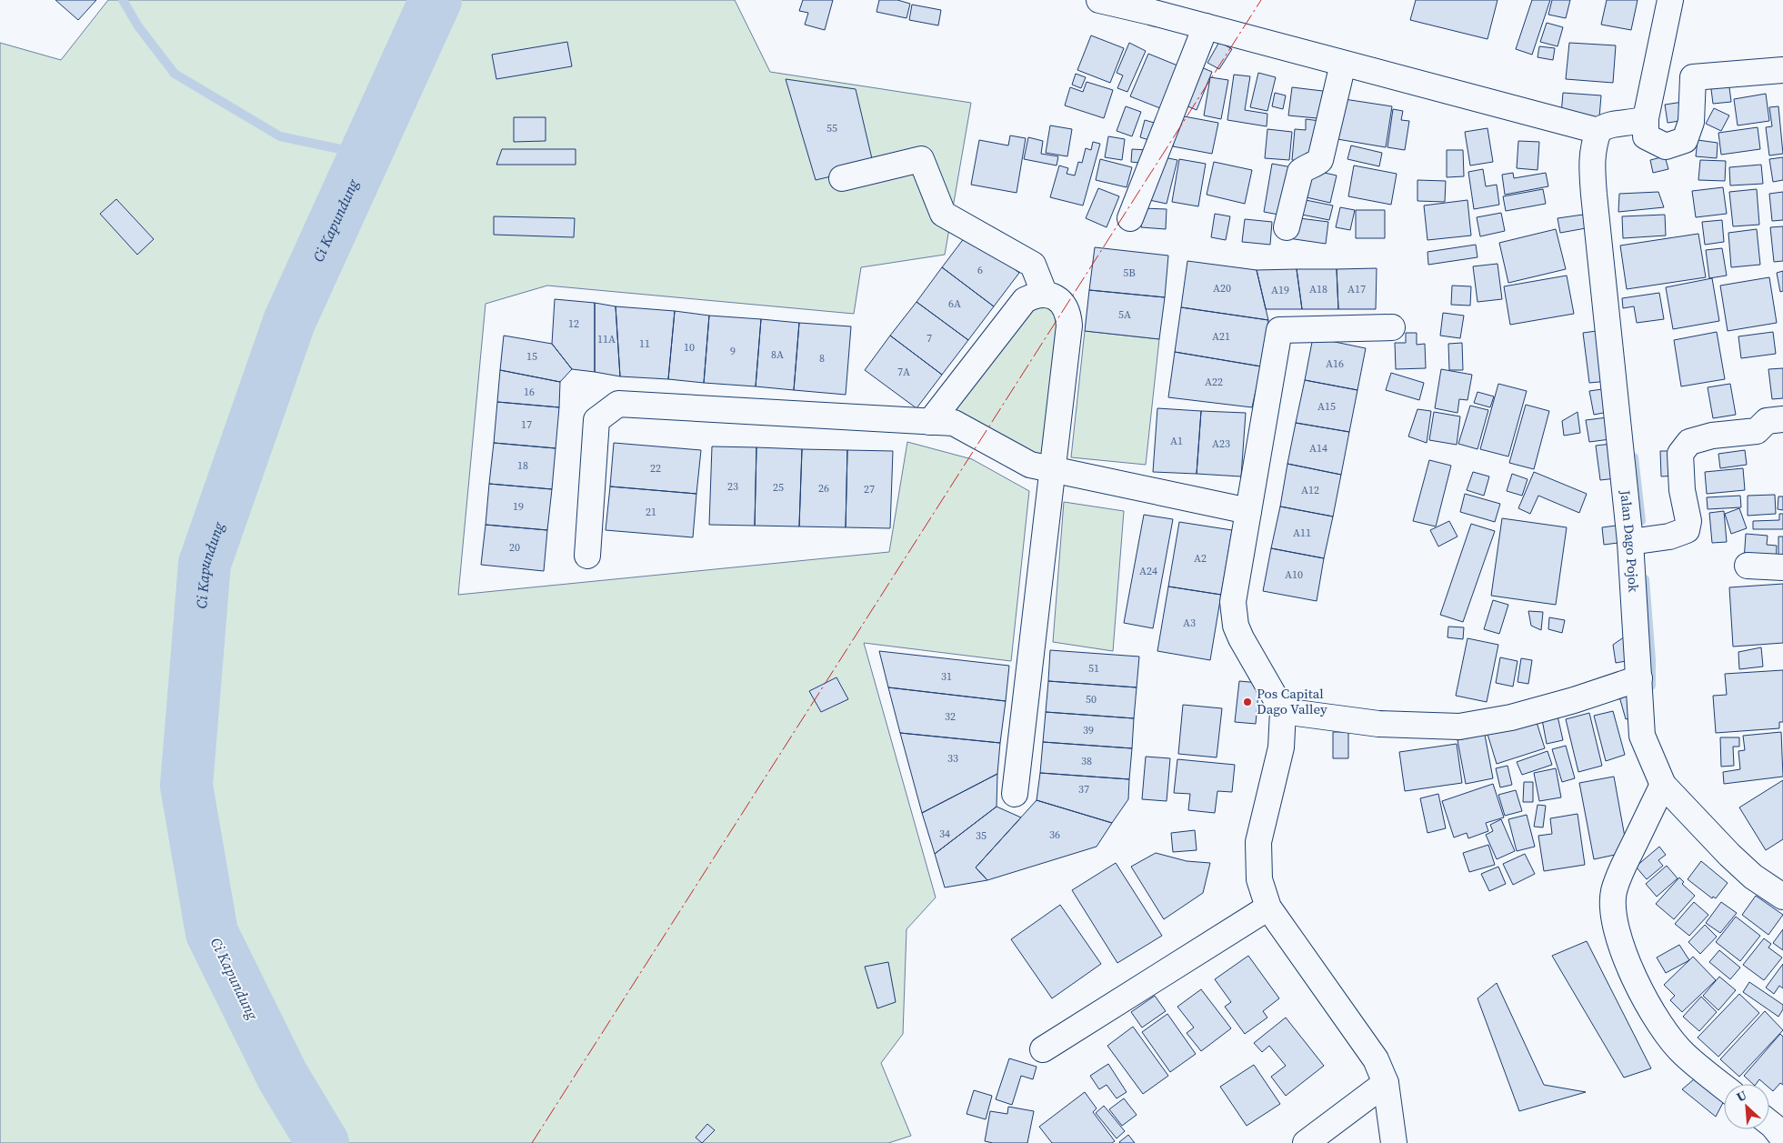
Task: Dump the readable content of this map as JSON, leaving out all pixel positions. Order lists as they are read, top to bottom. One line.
{"streets":{"street":["Jalan Dago Pojok"]},"water":["Ci Kapundung"],"places":["Pos Capital Dago Valley"],"house_numbers":["55","6","5B","A20","A18","A17","A19","6A","5A","12","A21","7","11A","11","10","9","8A","15","8","A16","7A","A22","16","A15","17","A1","A23","A14","18","22","23","25","26","27","A12","19","21","A11","20","A2","A24","A10","A3","51","31","50","32","39","33","38","37","34","36","35"],"north":"top left"}
